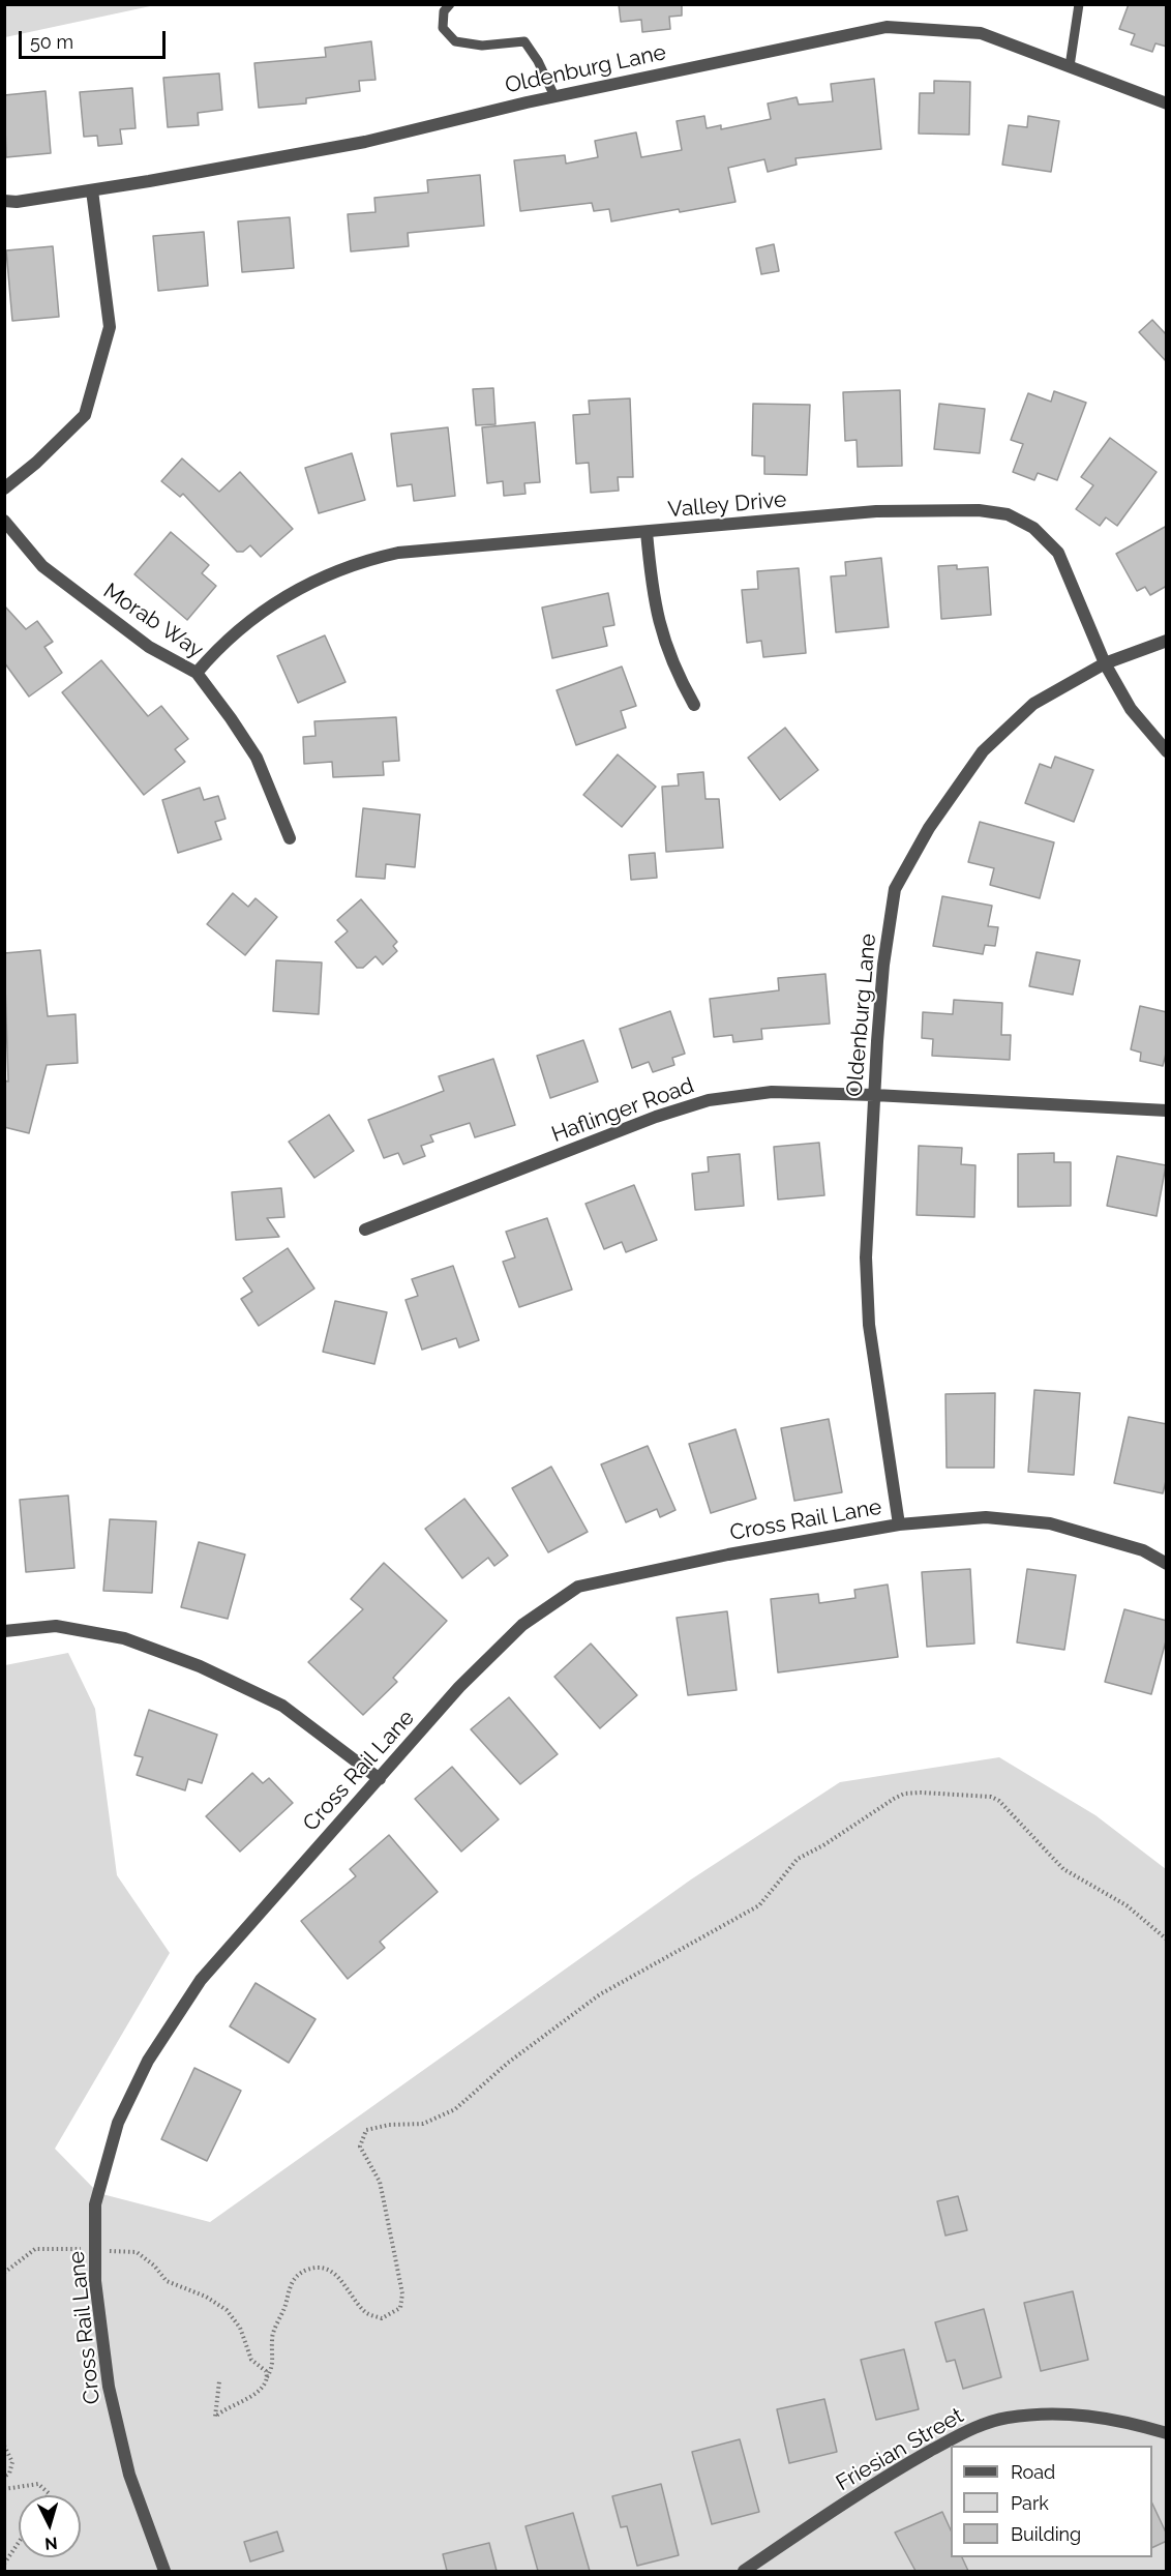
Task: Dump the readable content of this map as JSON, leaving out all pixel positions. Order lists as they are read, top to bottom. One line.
{"streets":{"street":["Oldenburg Lane","Valley Drive","Morab Way","Haflinger Road","Cross Rail Lane","Friesian Street"]},"crossings":[["Oldenburg Lane","Valley Drive"],["Oldenburg Lane","Haflinger Road"],["Oldenburg Lane","Cross Rail Lane"],["Valley Drive","Morab Way"]],"legend":["Road","Park","Building"],"scale_bar":"50 m","north":"bottom"}
